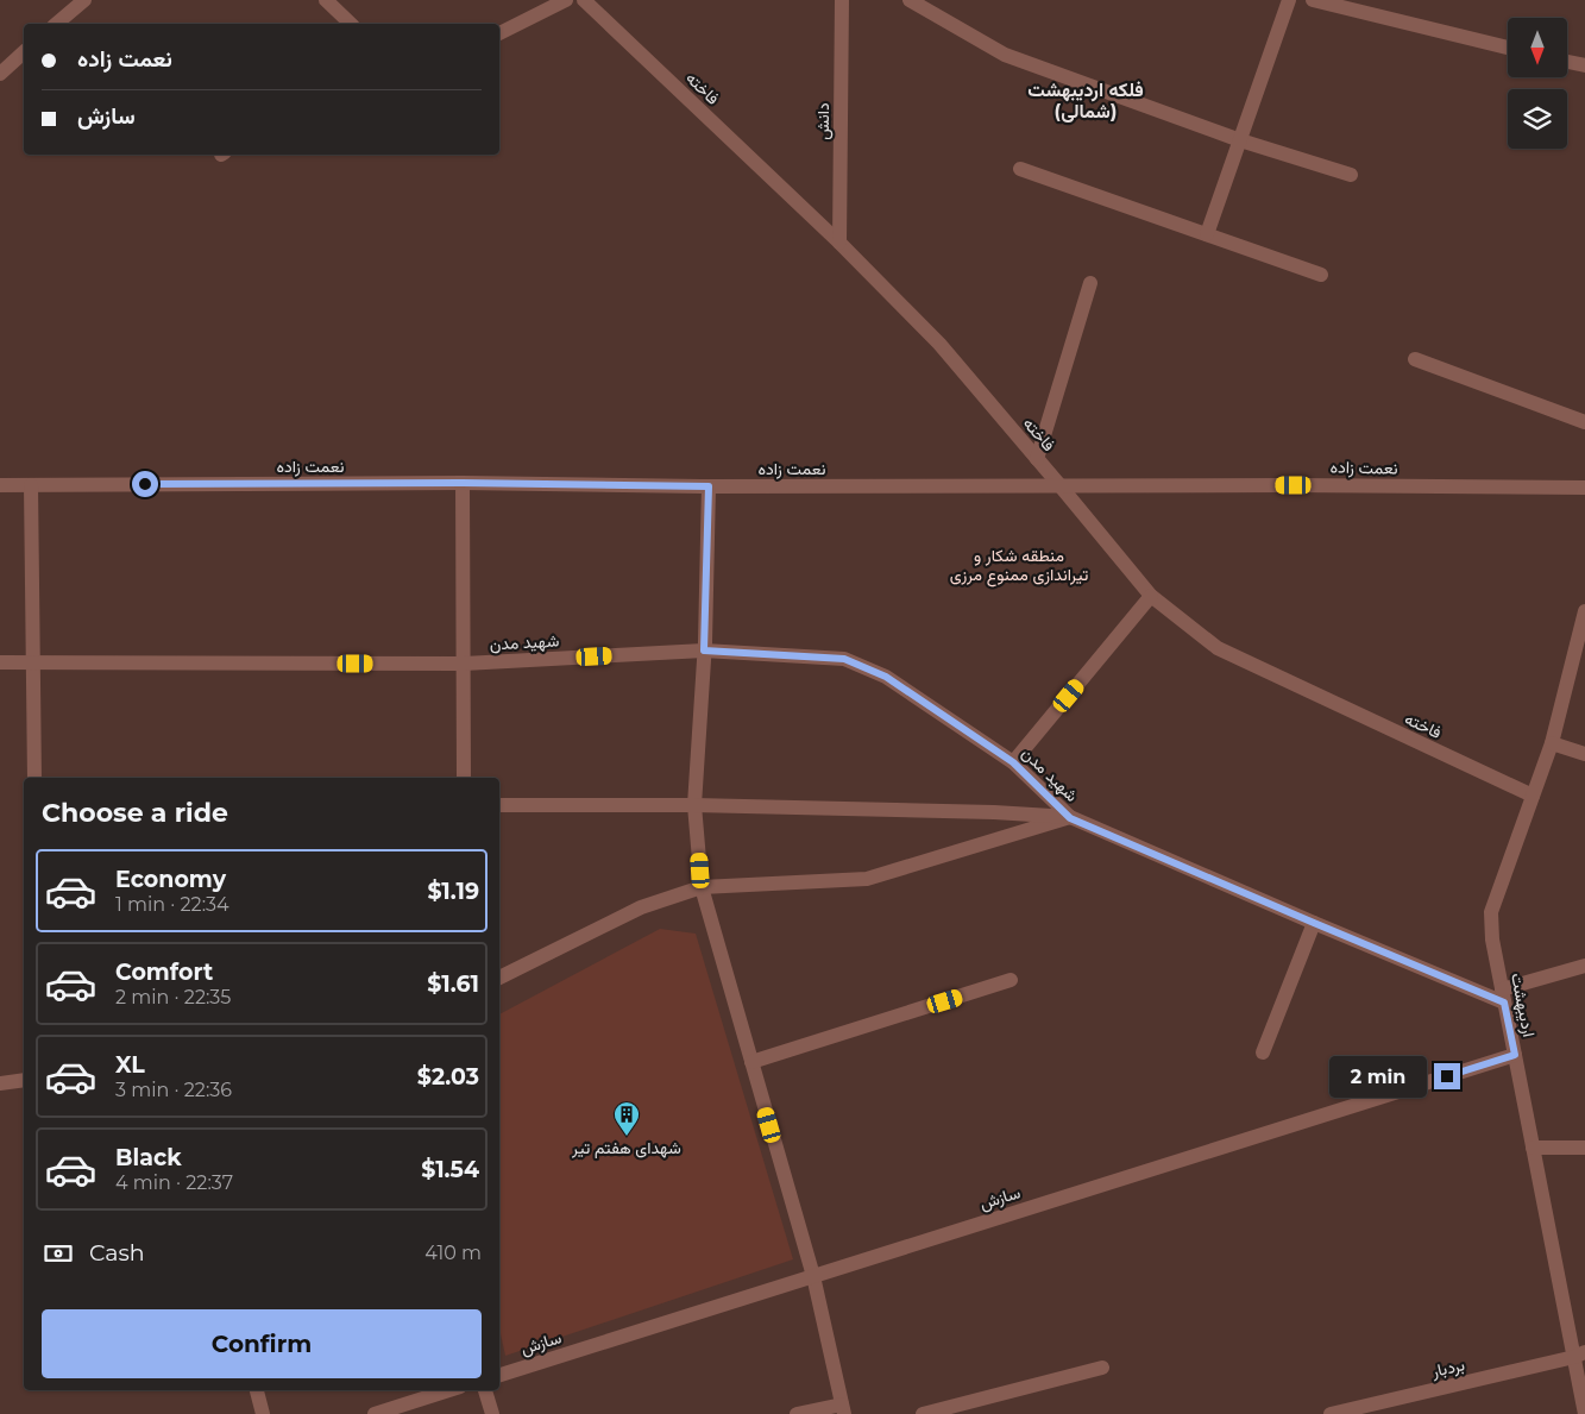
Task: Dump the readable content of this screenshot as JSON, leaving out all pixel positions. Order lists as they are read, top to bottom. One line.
{"streets":{"street":["فاخته","دانش","نعمت زاده","شهید مدن","اردیبهشت","سازش","بردبار"]},"crossings":[["فاخته","دانش"],["فاخته","نعمت زاده"],["فاخته","اردیبهشت"],["شهید مدن","اردیبهشت"],["اردیبهشت","سازش"],["اردیبهشت","بردبار"]],"districts":["فلکه اردیبهشت (شمالی)"],"parks":["منطقه شکار و تیراندازی ممنوع مرزی"],"places":{"building":["شهدای هفتم تیر"]},"north":"bottom","page":{"banner":["نعمت زاده","سازش"],"heading":"Choose a ride","list":[{"name":"Economy","note":"1 min · 22:34","value":"$1.19"},{"name":"Comfort","note":"2 min · 22:35","value":"$1.61"},{"name":"XL","note":"3 min · 22:36","value":"$2.03"},{"name":"Black","note":"4 min · 22:37","value":"$1.54"}],"bubble":"2 min","pay":["Cash","410 m"],"buttons":"Confirm"}}
